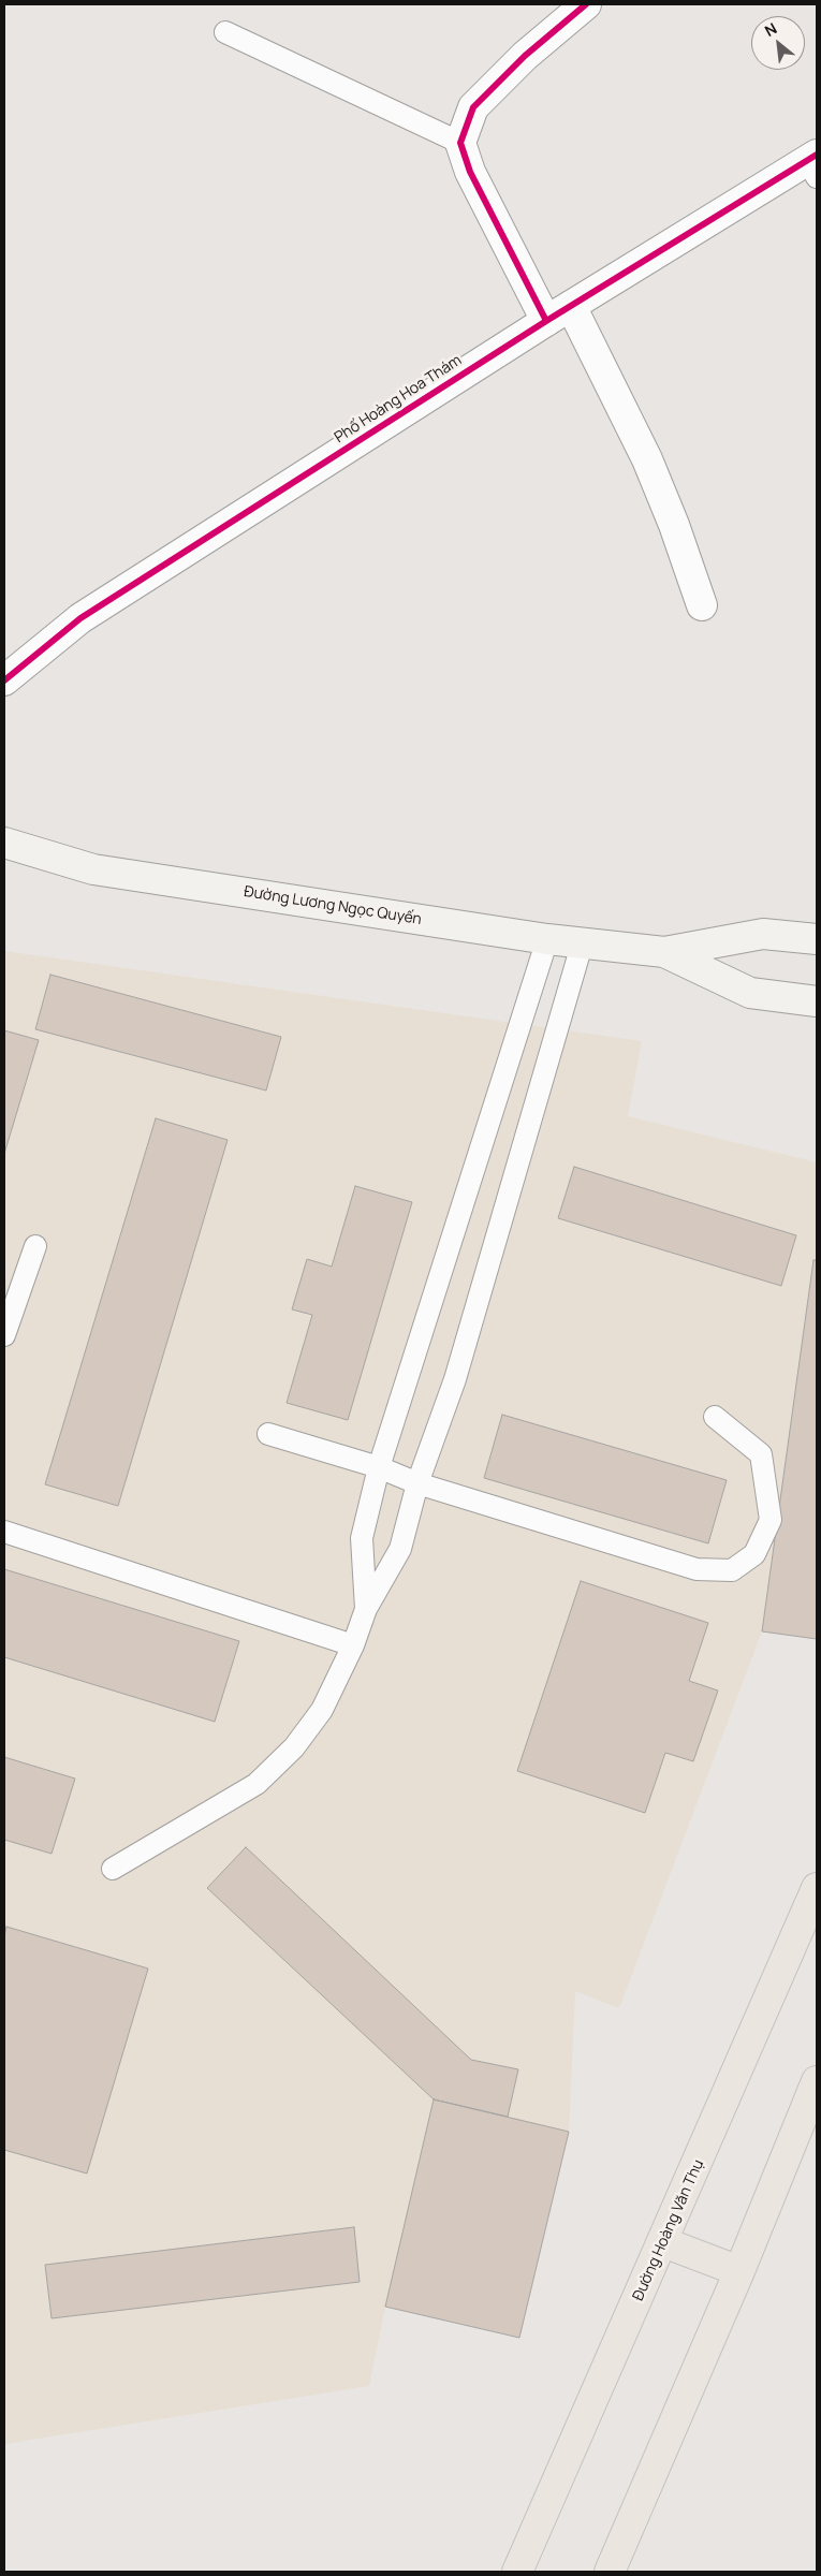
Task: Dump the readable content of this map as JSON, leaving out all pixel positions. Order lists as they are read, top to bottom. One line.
{"streets":{"main road":["Đường Lương Ngọc Quyến","Đường Hoàng Văn Thụ"],"street":["Phố Hoàng Hoa Thám"]},"north":"top left"}
